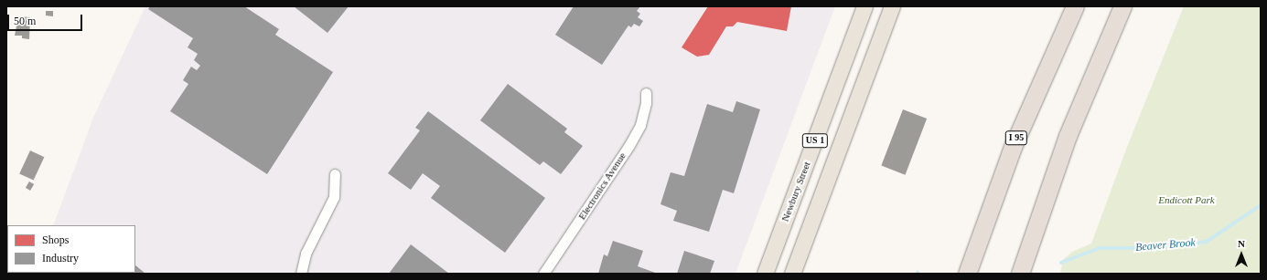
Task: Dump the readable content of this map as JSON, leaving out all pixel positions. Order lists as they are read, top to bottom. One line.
{"streets":{"highway":["I 95"],"main road":["US 1","Newbury Street"],"street":["Electronics Avenue"]},"water":["Beaver Brook"],"parks":["Endicott Park"],"legend":["Shops","Industry"],"scale_bar":"50 m","north":"top"}
